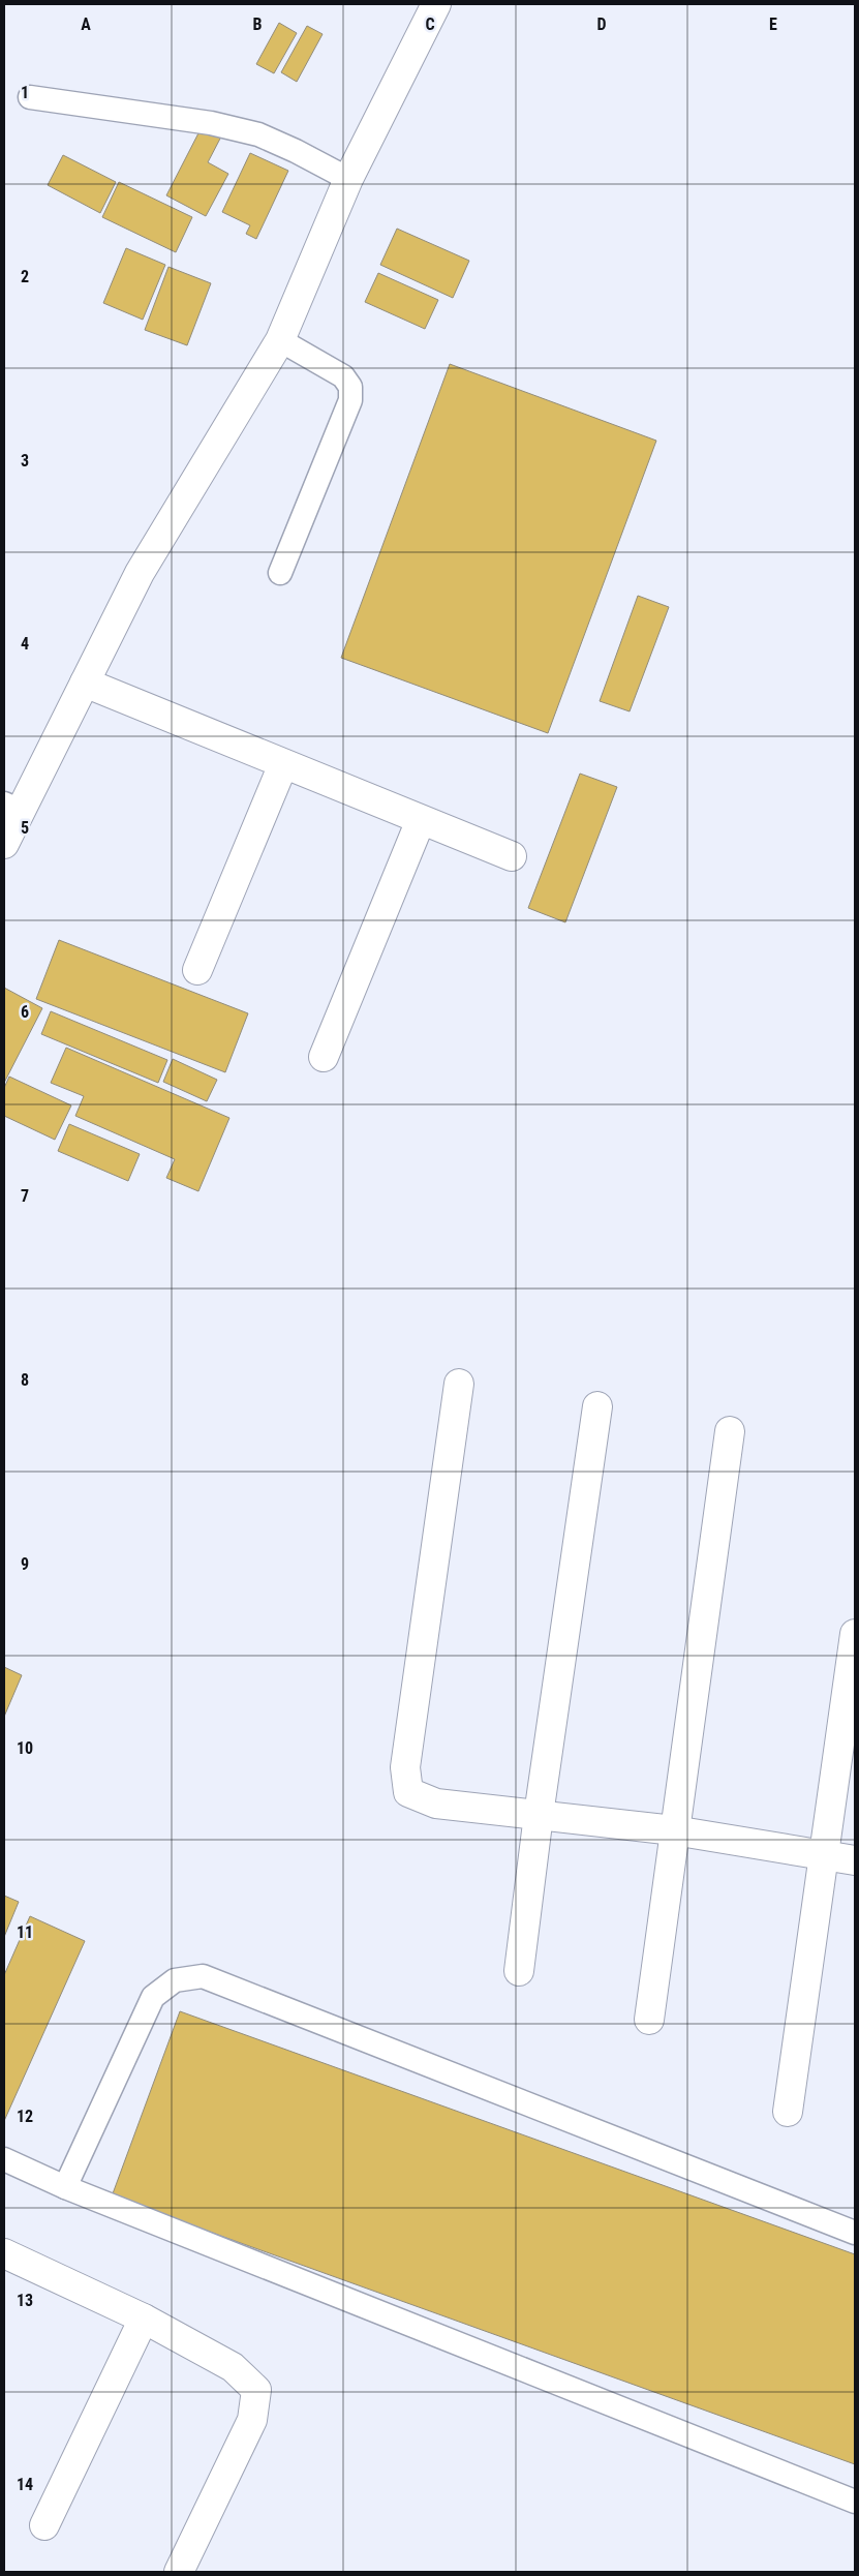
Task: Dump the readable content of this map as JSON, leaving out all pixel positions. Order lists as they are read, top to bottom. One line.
{"grid":{"columns":["A","B","C","D","E"],"rows":["1","2","3","4","5","6","7","8","9","10","11","12","13","14"]}}
